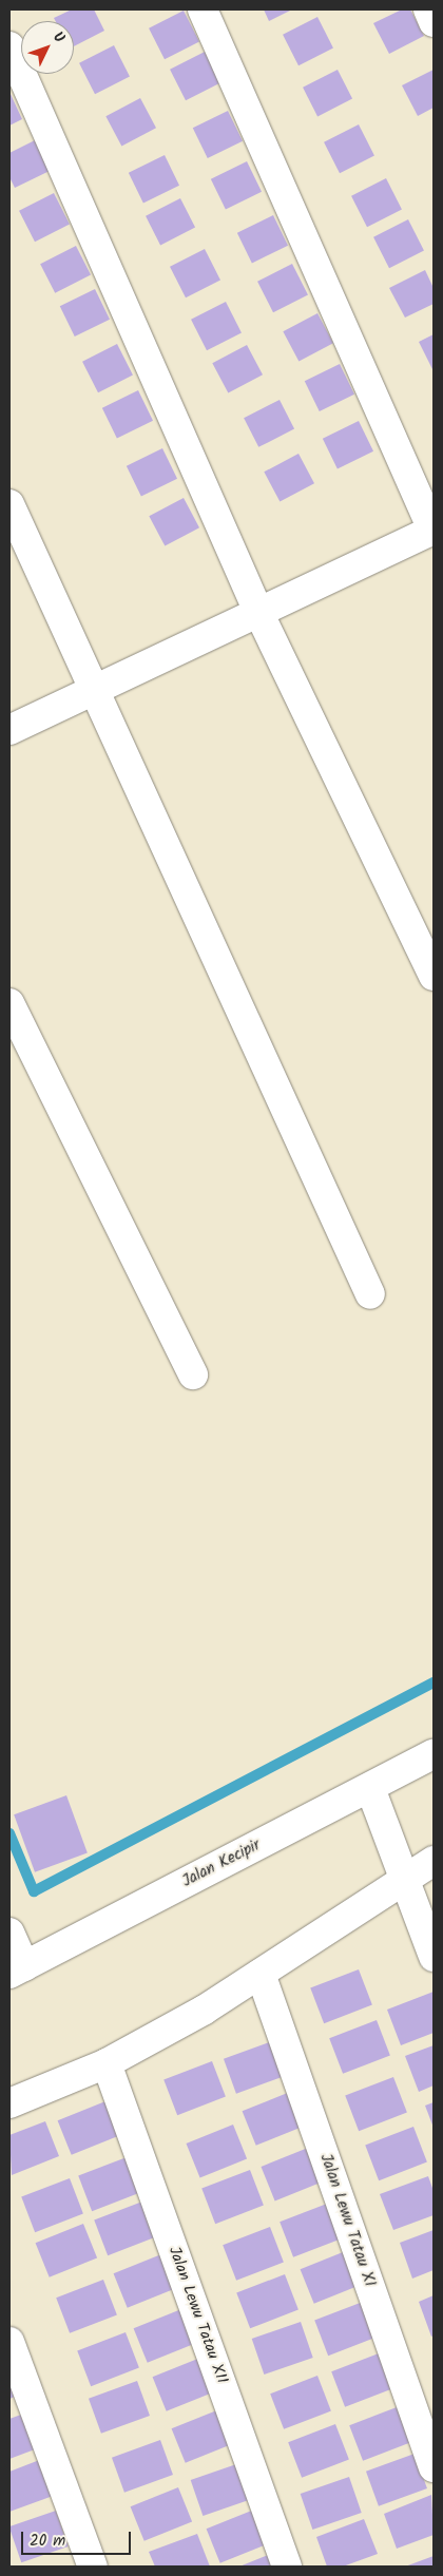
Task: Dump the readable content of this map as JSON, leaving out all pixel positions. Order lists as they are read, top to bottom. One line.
{"streets":{"street":["Jalan Kecipir","Jalan Lewu Tatau XI","Jalan Lewu Tatau XII"]},"scale_bar":"20 m","north":"top right"}
